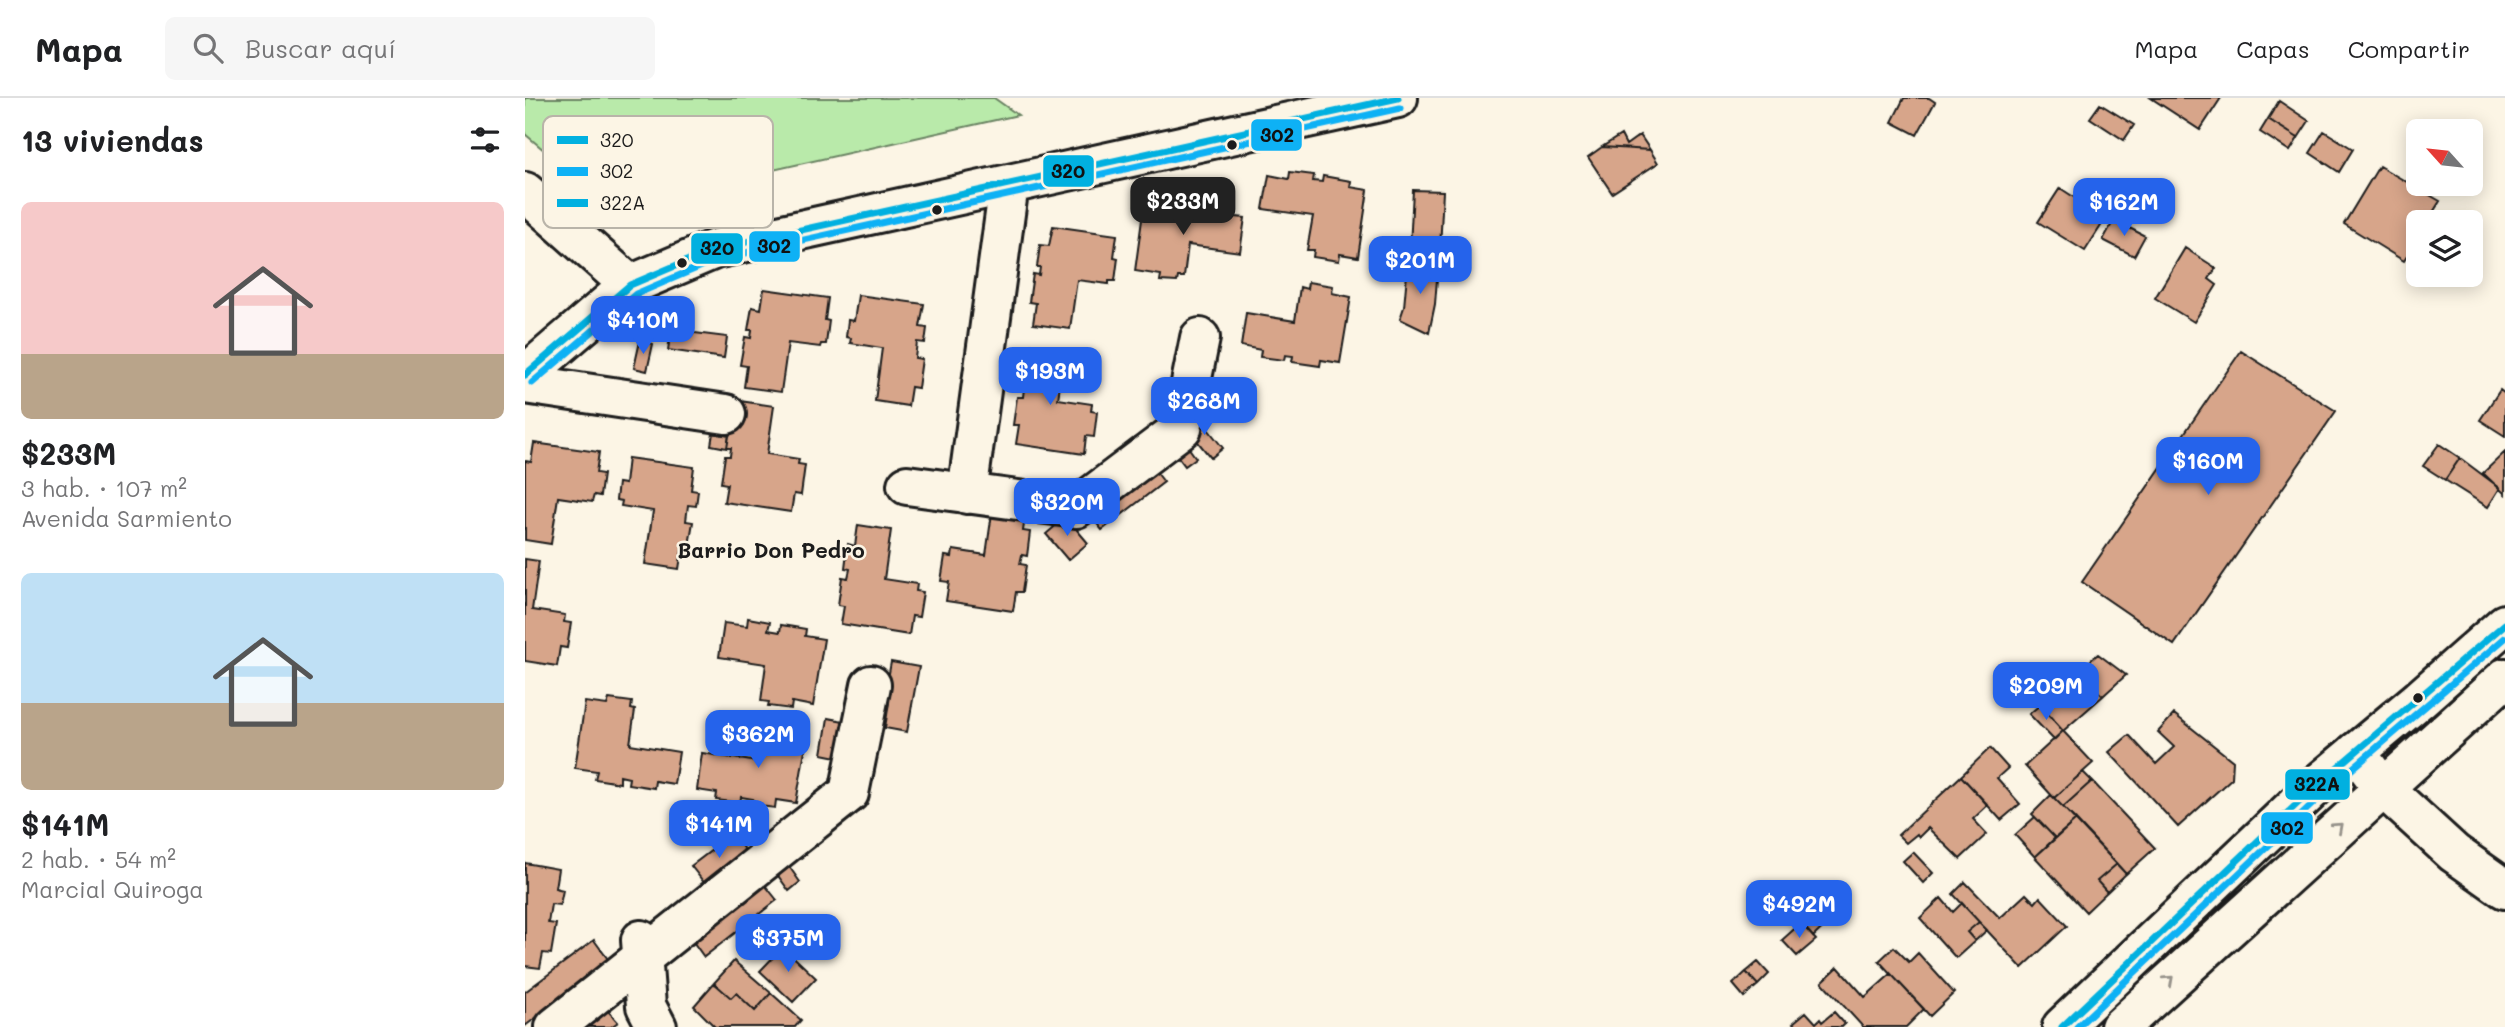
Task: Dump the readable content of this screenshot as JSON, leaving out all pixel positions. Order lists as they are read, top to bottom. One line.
{"districts":["Barrio Don Pedro"],"lines":["transit line 320","transit line 302","transit line 322A"],"legend":["320","302","322A"],"north":"top left","page":{"header":"Mapa","search":"Buscar aquí","nav":["Mapa","Capas","Compartir"],"heading":"13 viviendas","price":["$233M","$162M","$201M","$410M","$193M","$268M","$160M","$320M","$209M","$362M","$141M","$492M","$375M"],"list":[{"name":"$233M","note":"3 hab. · 107 m² · Avenida Sarmiento"},{"name":"$141M","note":"2 hab. · 54 m² · Marcial Quiroga"}]}}
